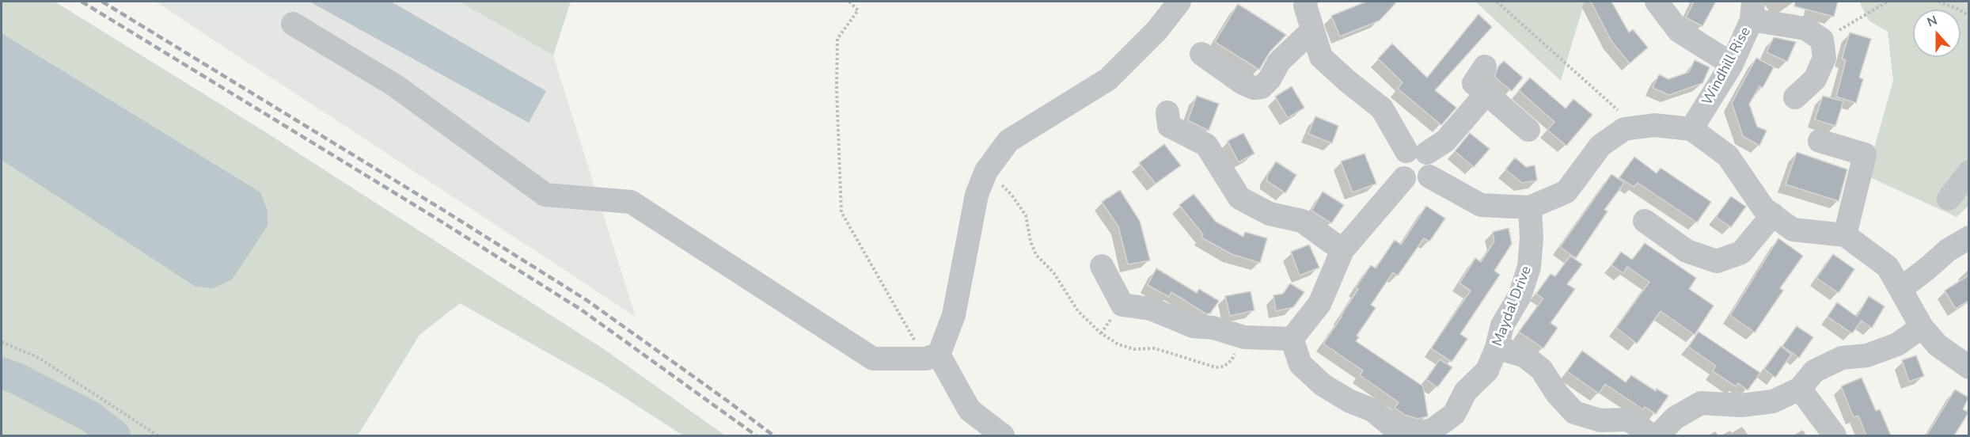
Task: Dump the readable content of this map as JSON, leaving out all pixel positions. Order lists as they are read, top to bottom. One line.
{"streets":{"street":["Windhill Rise","Maydal Drive"]},"north":"top"}
